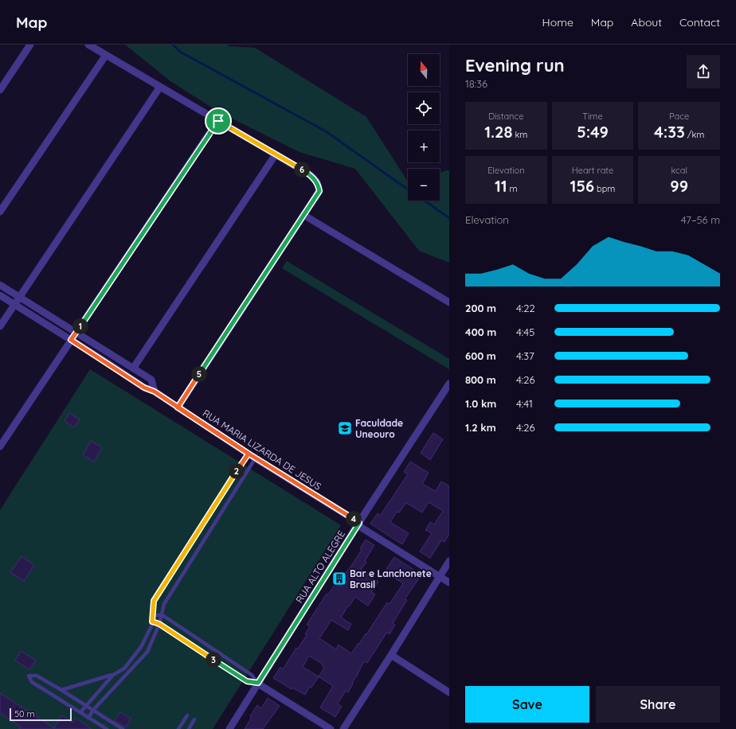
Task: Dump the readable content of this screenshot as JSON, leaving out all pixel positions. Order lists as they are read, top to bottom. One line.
{"streets":{"street":["RUA MARIA LIZARDA DE JESUS","RUA ALTO ALEGRE"]},"crossings":[["RUA MARIA LIZARDA DE JESUS","RUA ALTO ALEGRE"]],"places":{"school or university":["Faculdade Uneouro"],"building":["Bar e Lanchonete Brasil"]},"scale_bar":"50 m","north":"top","page":{"header":"Map","nav":["Home","Map","About","Contact"],"heading":["Evening run","18:36"],"map_buttons":["+","−"],"stats":[["Distance","1.28 km"],["Time","5:49"],["Pace","4:33 /km"],["Elevation","11 m"],["Heart rate","156 bpm"],["kcal","99"]],"pins":["6","1","5","2","4","3"],"chart":["Elevation","47–56 m"],"list":[{"name":"200 m","note":"4:22"},{"name":"400 m","note":"4:45"},{"name":"600 m","note":"4:37"},{"name":"800 m","note":"4:26"},{"name":"1.0 km","note":"4:41"},{"name":"1.2 km","note":"4:26"}],"buttons":["Save","Share"],"scale":"50 m"}}
